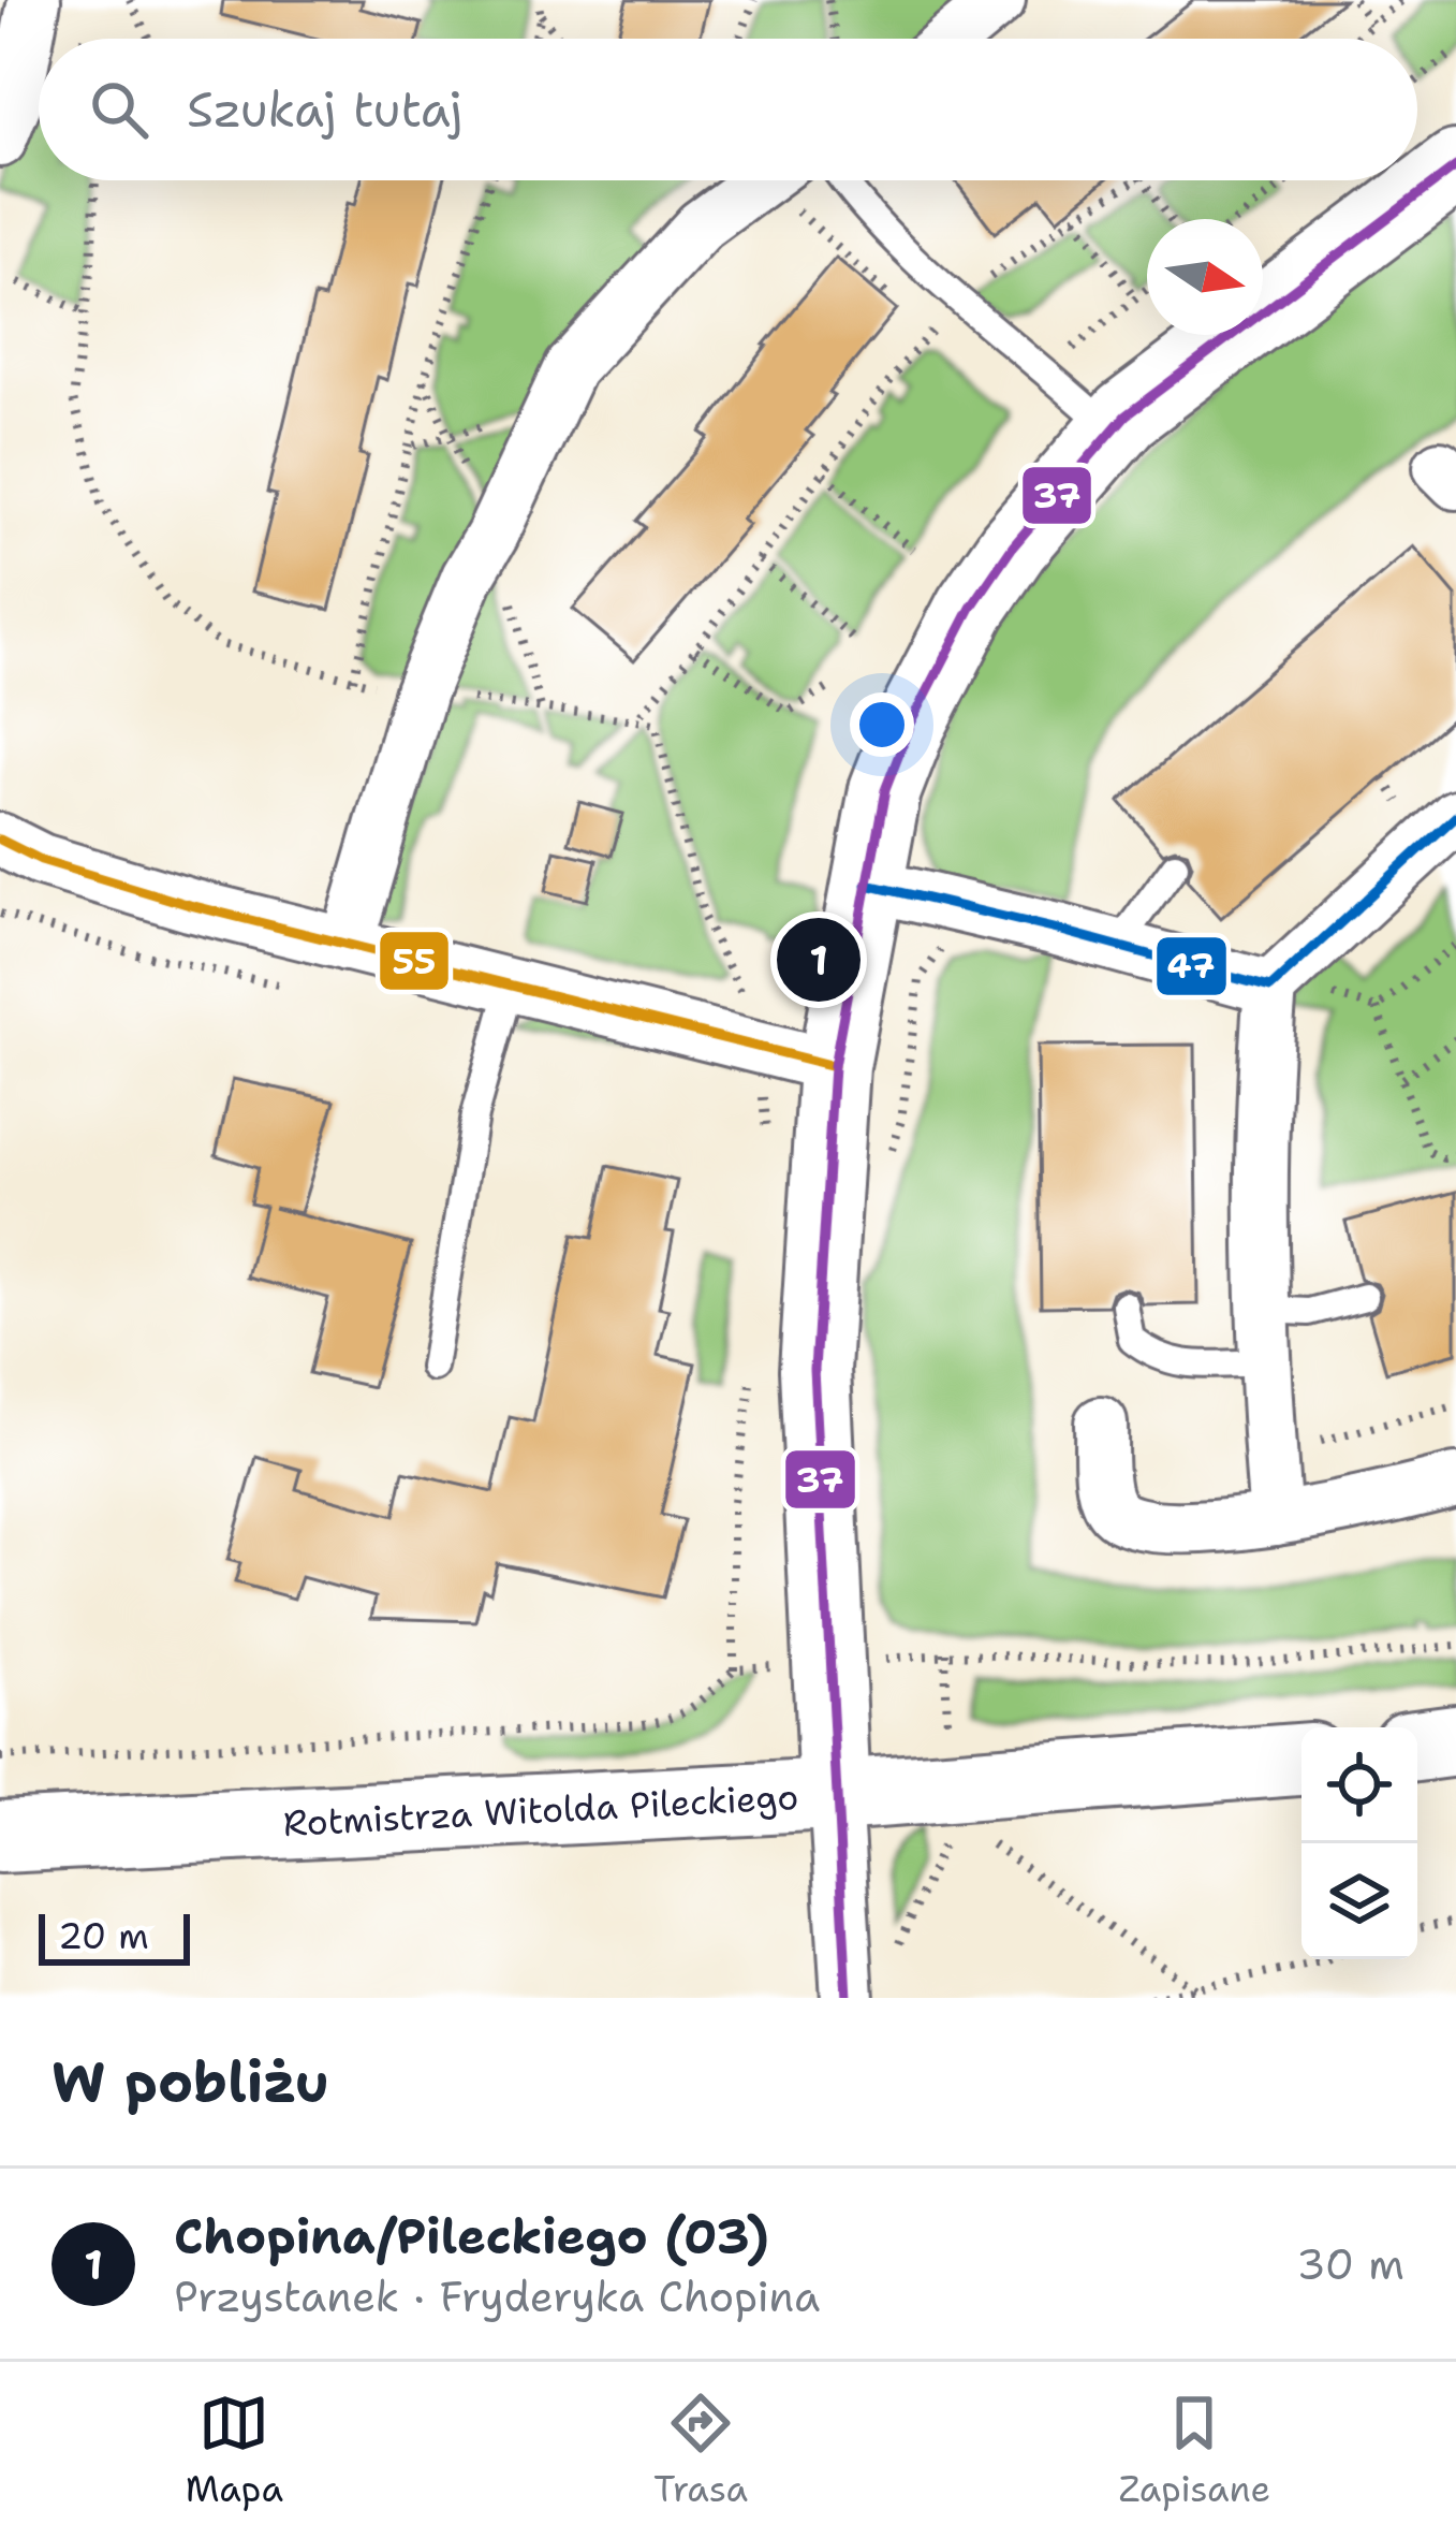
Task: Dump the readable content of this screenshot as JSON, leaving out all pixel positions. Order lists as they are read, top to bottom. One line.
{"streets":{"street":["Rotmistrza Witolda Pileckiego"]},"lines":["transit line 37","transit line 47","transit line 55"],"scale_bar":"20 m","north":"right","page":{"search":"Szukaj tutaj","pins":"1","scale":"20 m","heading":"W pobliżu","list":[{"mark":"1","name":"Chopina/Pileckiego (03)","note":"Przystanek · Fryderyka Chopina","value":"30 m"}],"nav":["Mapa","Trasa","Zapisane"]}}
